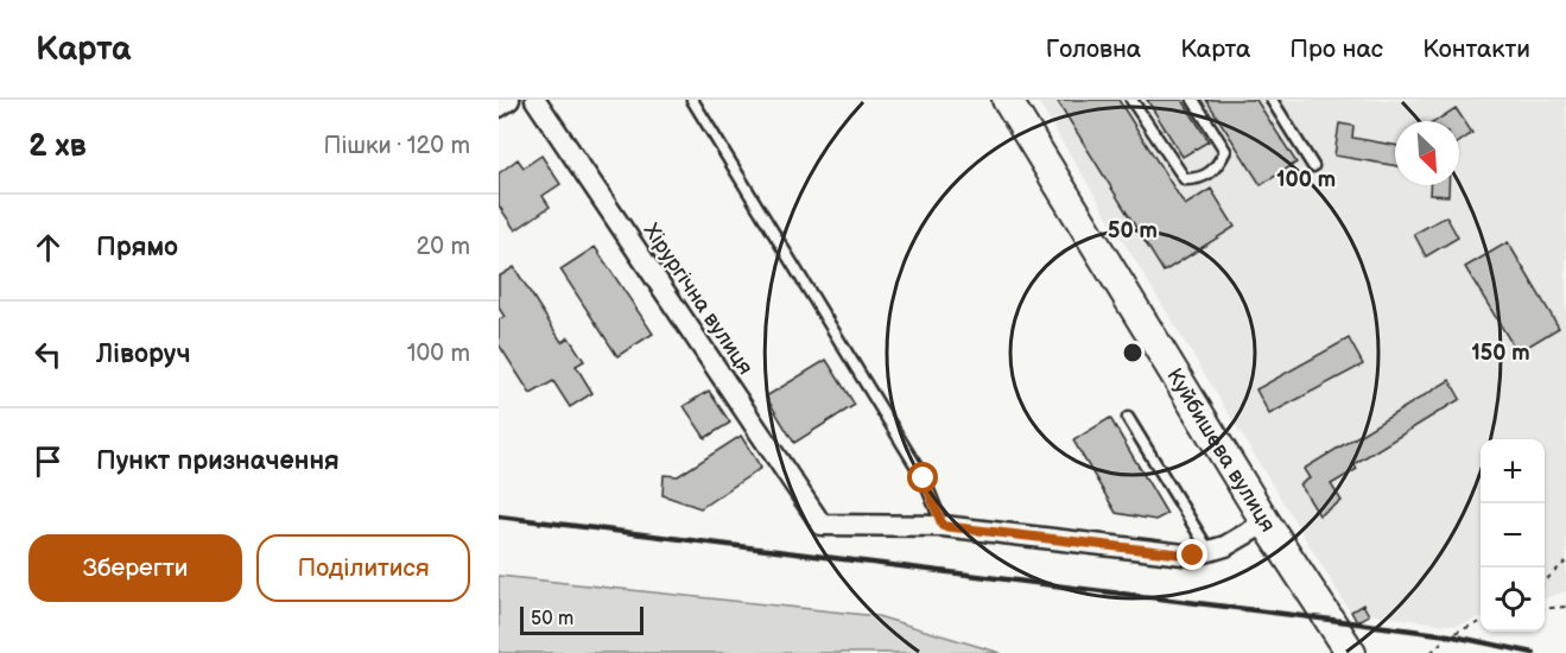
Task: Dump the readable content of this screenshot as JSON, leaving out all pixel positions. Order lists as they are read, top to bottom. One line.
{"streets":{"main road":["Куйбишева вулиця"],"street":["Хірургічна вулиця"]},"scale_bar":"50 m","north":"bottom right","page":{"header":"Карта","nav":["Головна","Карта","Про нас","Контакти"],"heading":["2 хв","Пішки · 120 m"],"list":[["Прямо","20 m"],["Ліворуч","100 m"],"Пункт призначення"],"map_buttons":["+","−"],"buttons":["Зберегти","Поділитися"],"scale":"50 m"},"rings":["100 m","50 m","150 m"]}
